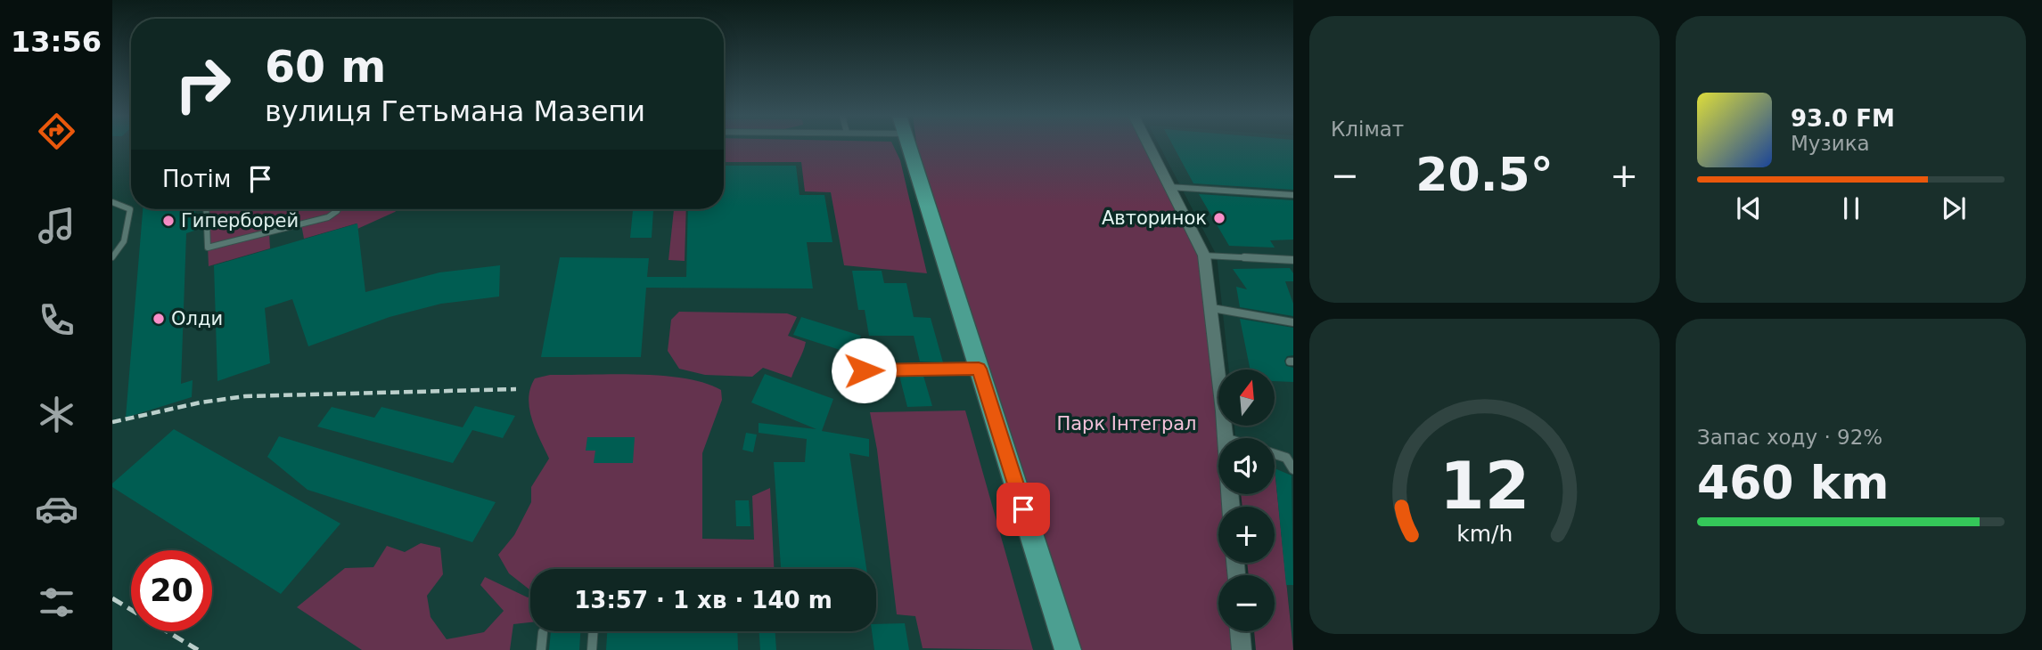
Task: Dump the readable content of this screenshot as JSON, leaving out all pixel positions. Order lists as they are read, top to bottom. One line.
{"parks":["Парк Інтеграл"],"places":["Авторинок","Гиперборей","Олди"],"north":"top","page":{"tabs":"13:56","tile":["Клімат",["Запас ходу · 92%","460 km"]],"turn":["60 m","вулиця Гетьмана Мазепи"],"song":["93.0 FM","Музика"],"then":"Потім","heat":["−","20.5°","+"],"map_buttons":["+","−"],"limit":"20","trip":"13:57 · 1 хв · 140 m","gauge":["12","km/h"]}}
